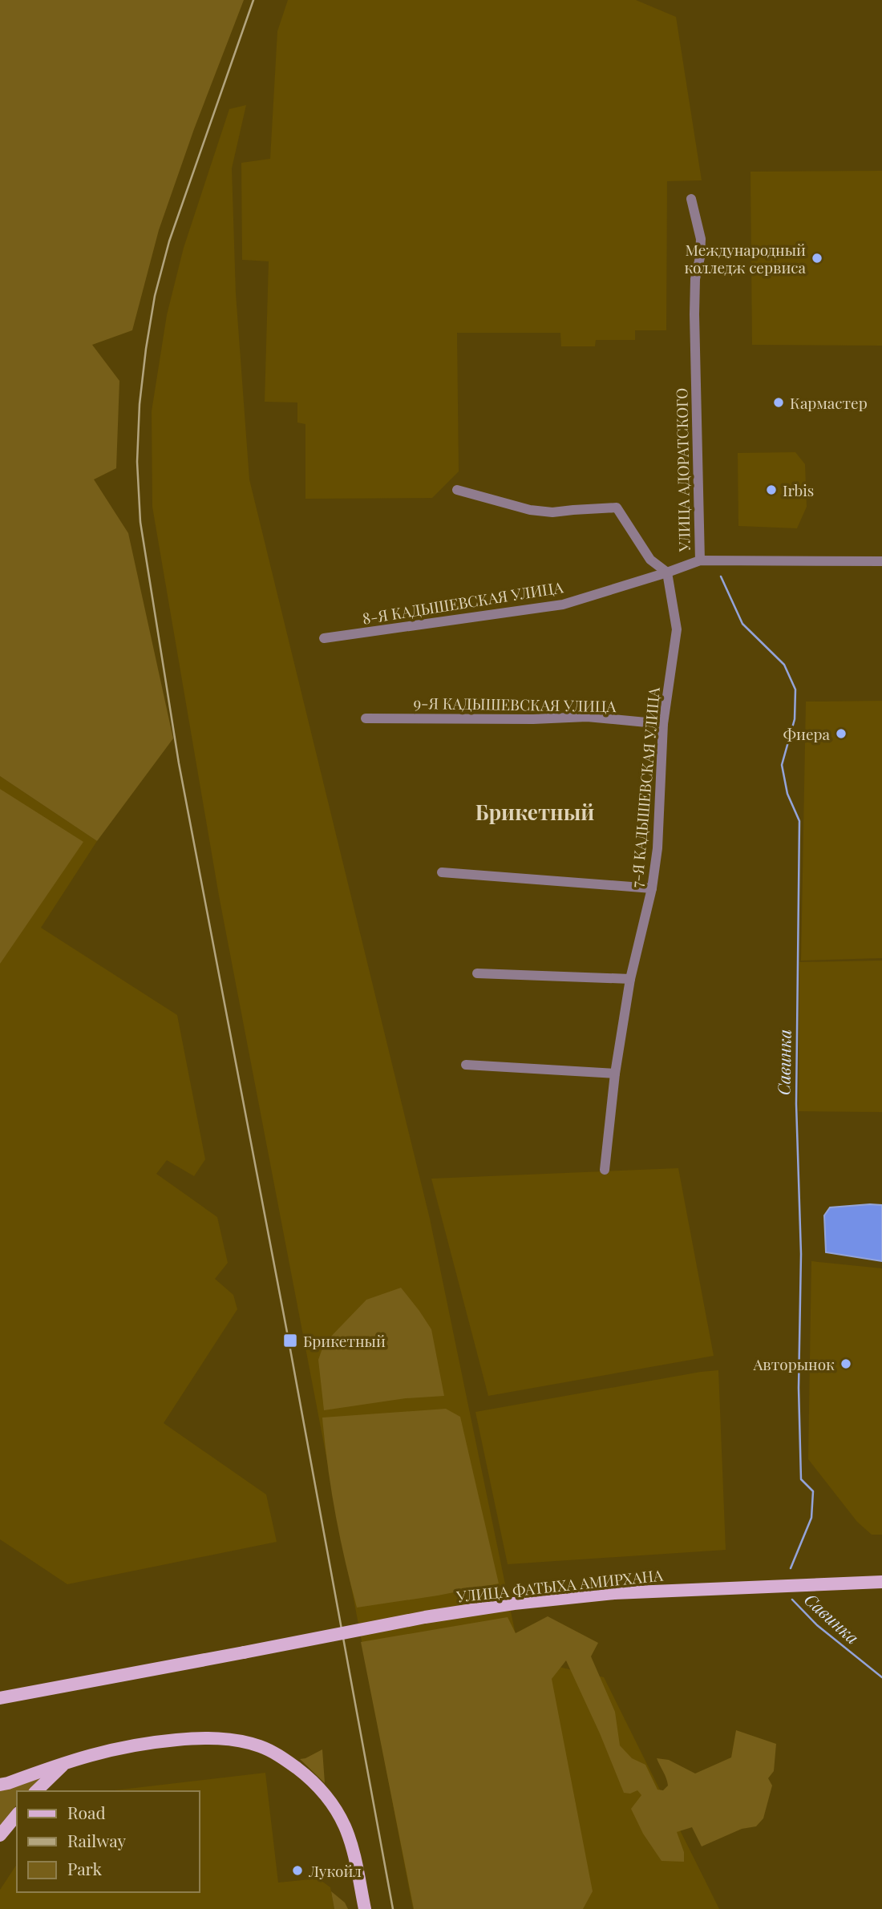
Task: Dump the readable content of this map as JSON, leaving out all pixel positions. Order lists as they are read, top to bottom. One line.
{"streets":{"main road":["УЛИЦА ФАТЫХА АМИРХАНА"],"street":["УЛИЦА АДОРАТСКОГО","8-Я КАДЫШЕВСКАЯ УЛИЦА","9-Я КАДЫШЕВСКАЯ УЛИЦА","7-Я КАДЫШЕВСКАЯ УЛИЦА"]},"crossings":[["УЛИЦА АДОРАТСКОГО","8-Я КАДЫШЕВСКАЯ УЛИЦА"],["8-Я КАДЫШЕВСКАЯ УЛИЦА","7-Я КАДЫШЕВСКАЯ УЛИЦА"],["9-Я КАДЫШЕВСКАЯ УЛИЦА","7-Я КАДЫШЕВСКАЯ УЛИЦА"]],"districts":["Брикетный"],"water":["Савинка"],"places":{"other":["Международный колледж сервиса","Кармастер","Irbis","Фиера","Авторынок","Лукойл"],"transit":["Брикетный"]},"legend":["Road","Railway","Park"]}
